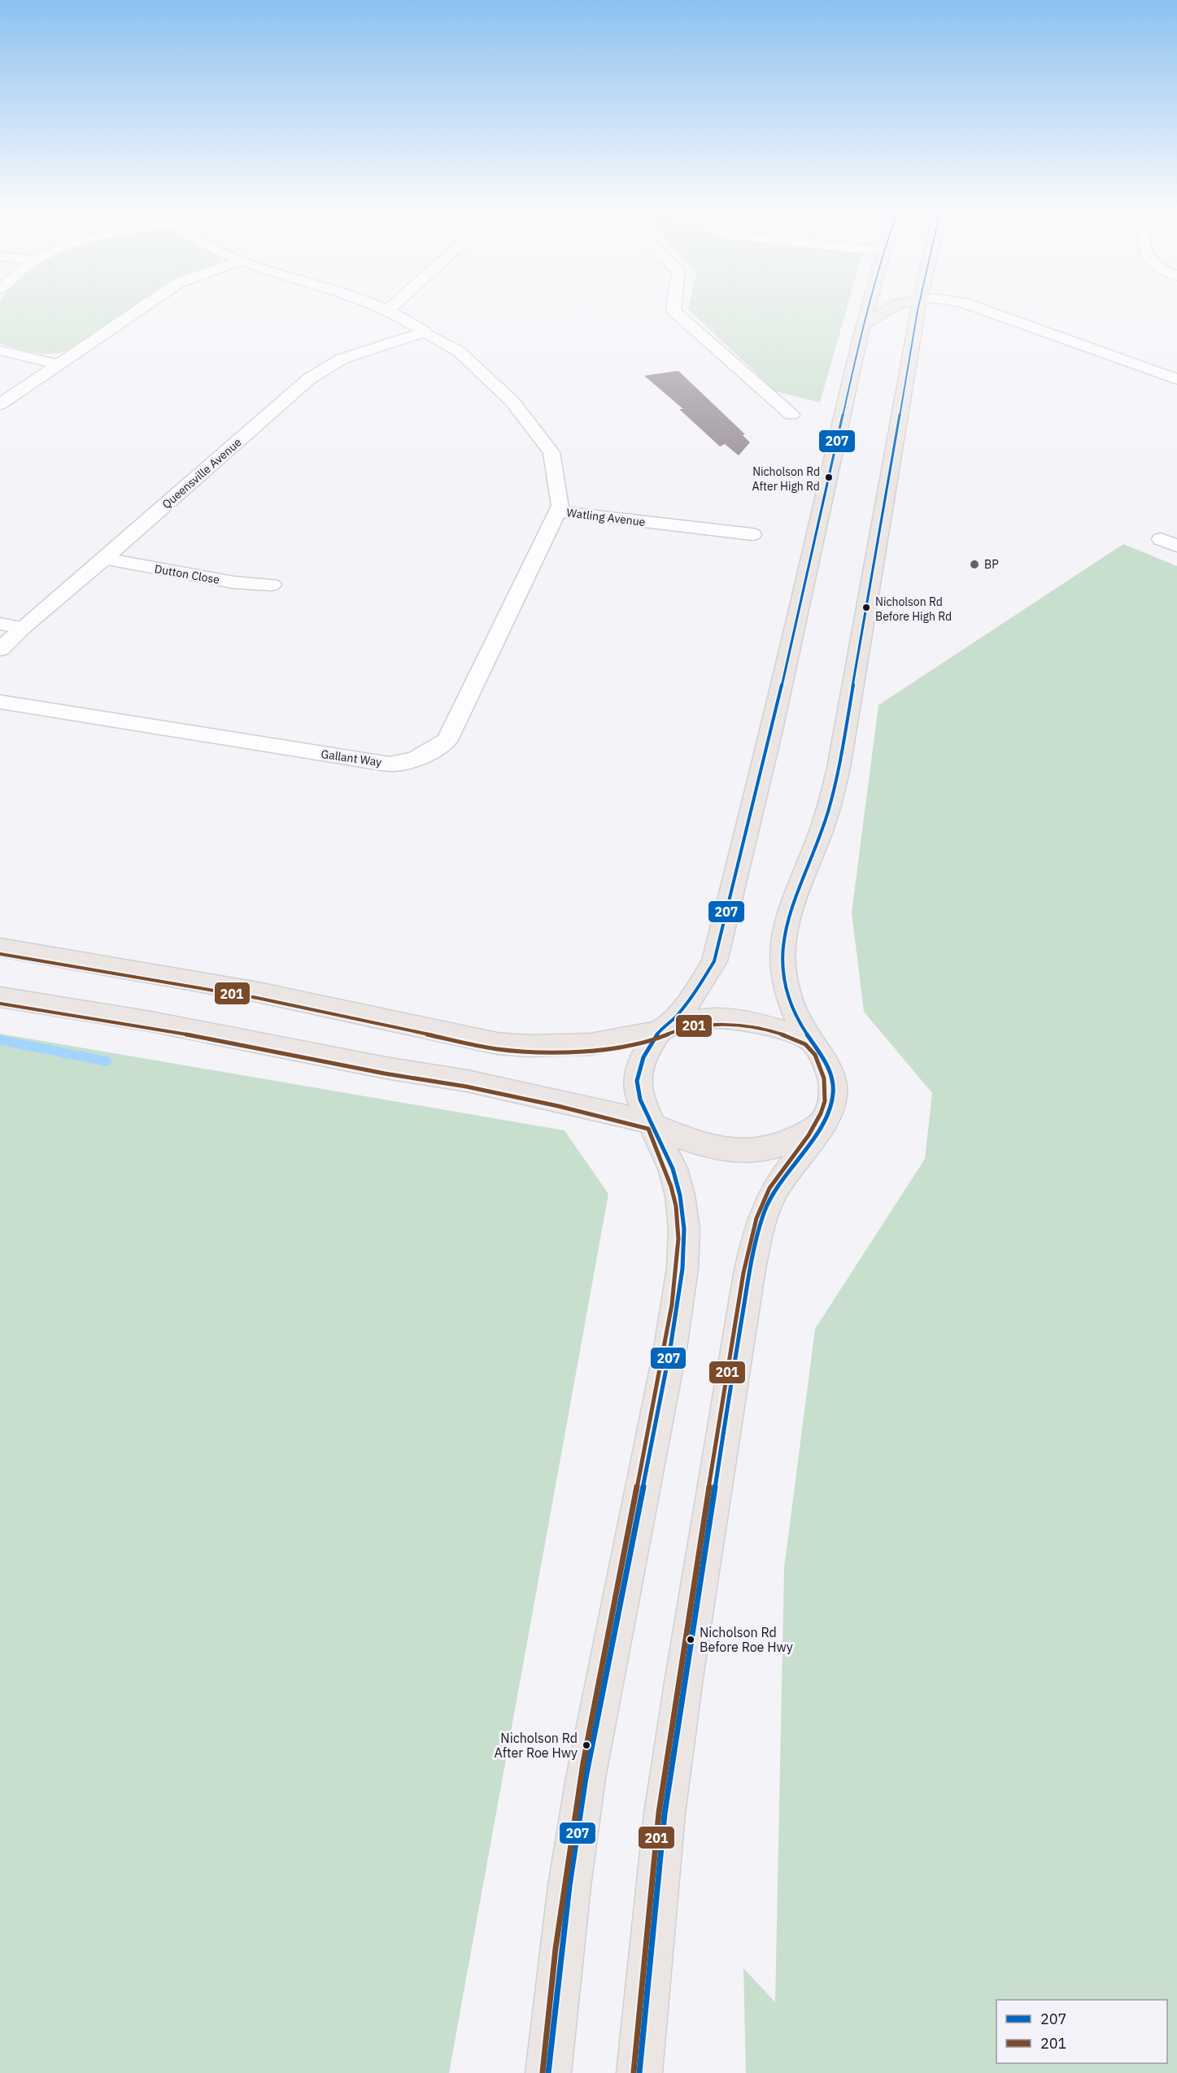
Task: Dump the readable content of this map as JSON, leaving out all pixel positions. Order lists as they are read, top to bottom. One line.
{"streets":{"street":["Queensville Avenue","Watling Avenue","Dutton Close","Gallant Way"]},"crossings":[["Queensville Avenue","Watling Avenue"],["Queensville Avenue","Dutton Close"],["Watling Avenue","Gallant Way"]],"places":["Nicholson Rd After High Rd","BP","Nicholson Rd Before High Rd","Nicholson Rd Before Roe Hwy","Nicholson Rd After Roe Hwy"],"lines":["transit line 207","transit line 201"],"legend":["207","201"]}
